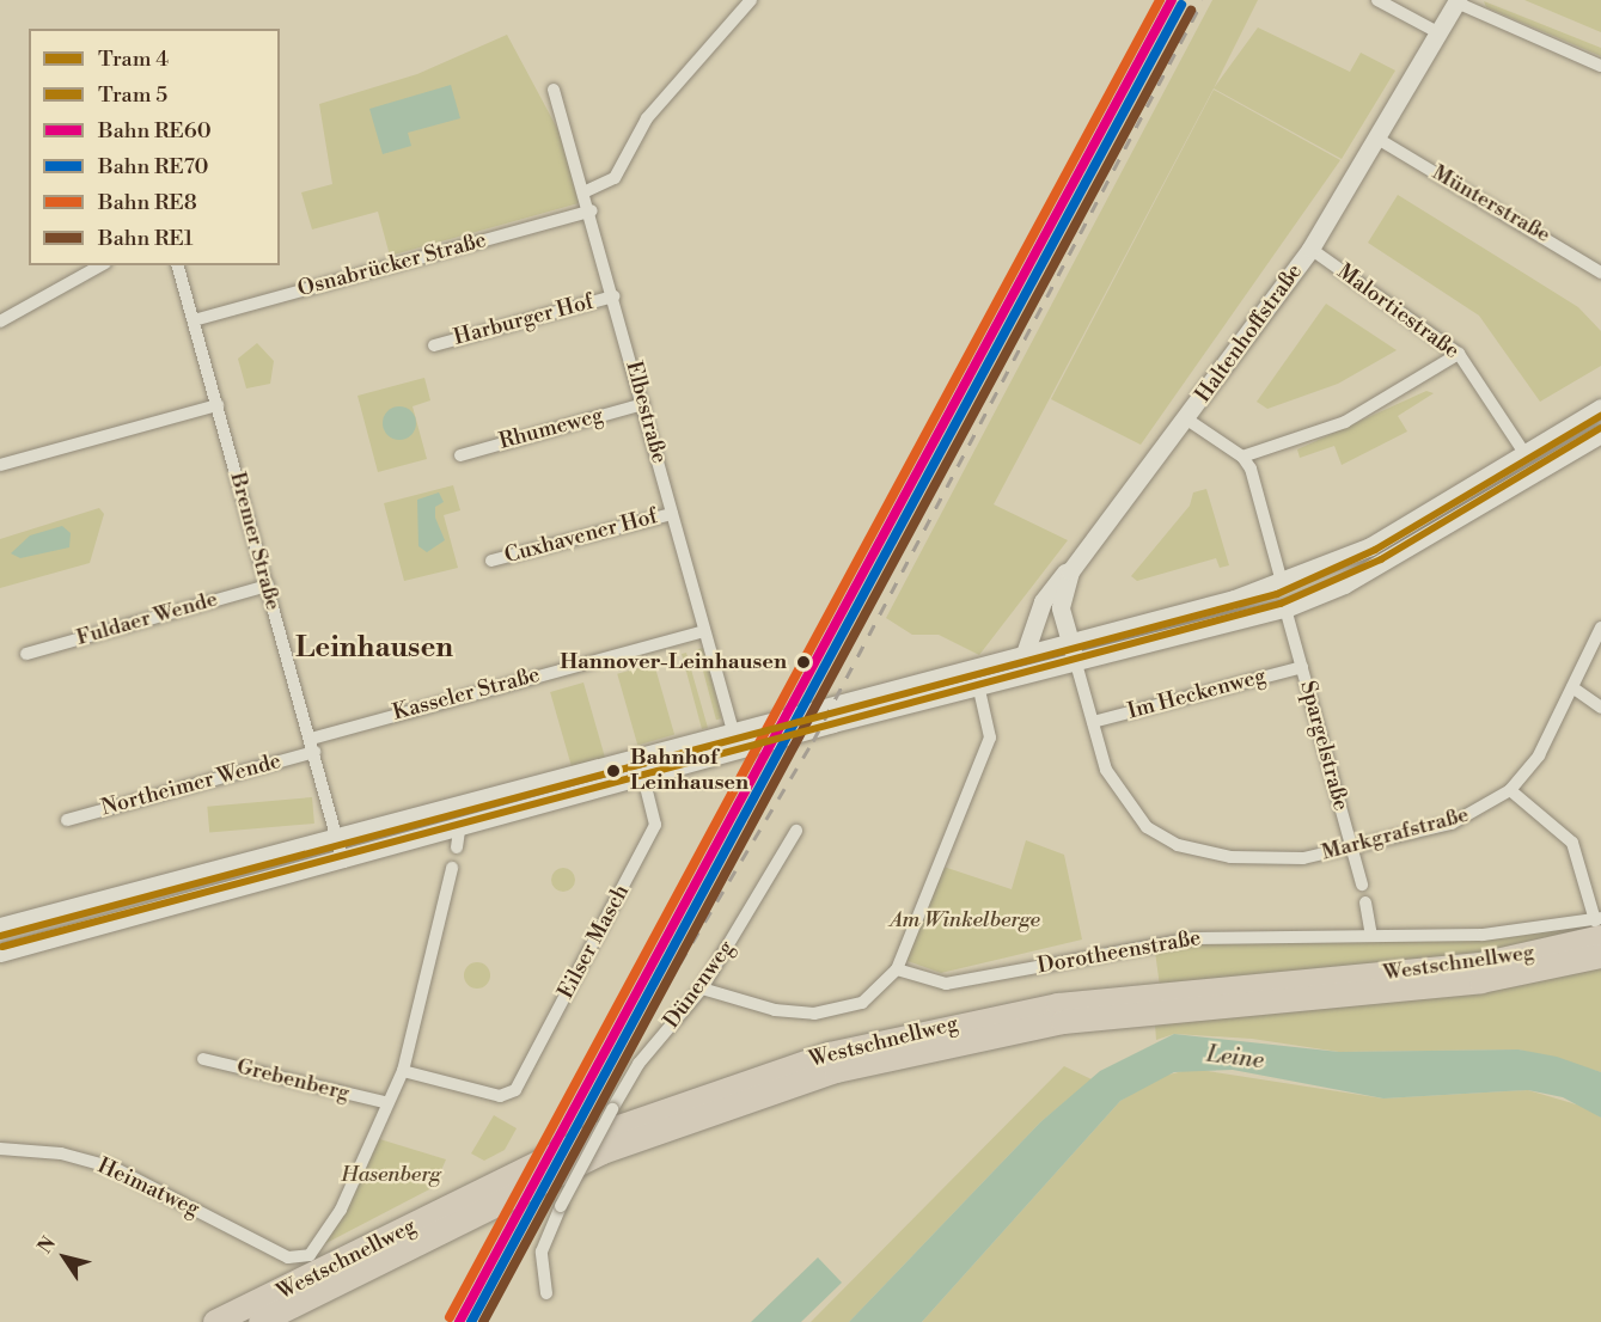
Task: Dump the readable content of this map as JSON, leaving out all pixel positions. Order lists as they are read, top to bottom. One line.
{"streets":{"highway":["Westschnellweg"],"street":["Münterstraße","Osnabrücker Straße","Malortiestraße","Harburger Hof","Haltenhoffstraße","Elbestraße","Rhumeweg","Cuxhavener Hof","Bremer Straße","Fuldaer Wende","Kasseler Straße","Im Heckenweg","Spargelstraße","Northeimer Wende","Markgrafstraße","Eilser Masch","Dorotheenstraße","Dünenweg","Grebenberg","Heimatweg"]},"crossings":[["Münterstraße","Haltenhoffstraße"],["Osnabrücker Straße","Elbestraße"],["Osnabrücker Straße","Bremer Straße"],["Malortiestraße","Haltenhoffstraße"],["Harburger Hof","Elbestraße"],["Haltenhoffstraße","Markgrafstraße"],["Elbestraße","Rhumeweg"],["Elbestraße","Cuxhavener Hof"],["Elbestraße","Kasseler Straße"],["Bremer Straße","Fuldaer Wende"],["Bremer Straße","Kasseler Straße"],["Bremer Straße","Northeimer Wende"],["Im Heckenweg","Spargelstraße"],["Im Heckenweg","Markgrafstraße"],["Spargelstraße","Markgrafstraße"],["Dorotheenstraße","Westschnellweg"],["Grebenberg","Heimatweg"]],"districts":["Leinhausen"],"water":["Leine"],"parks":["Am Winkelberge","Hasenberg"],"places":["Hannover-Leinhausen","Bahnhof Leinhausen"],"lines":["rail line RE60","rail line RE8","rail line RE70","rail line RE1","tram line 4","tram line 5"],"legend":["Tram 4","Tram 5","Bahn RE60","Bahn RE70","Bahn RE8","Bahn RE1"],"north":"top left"}
